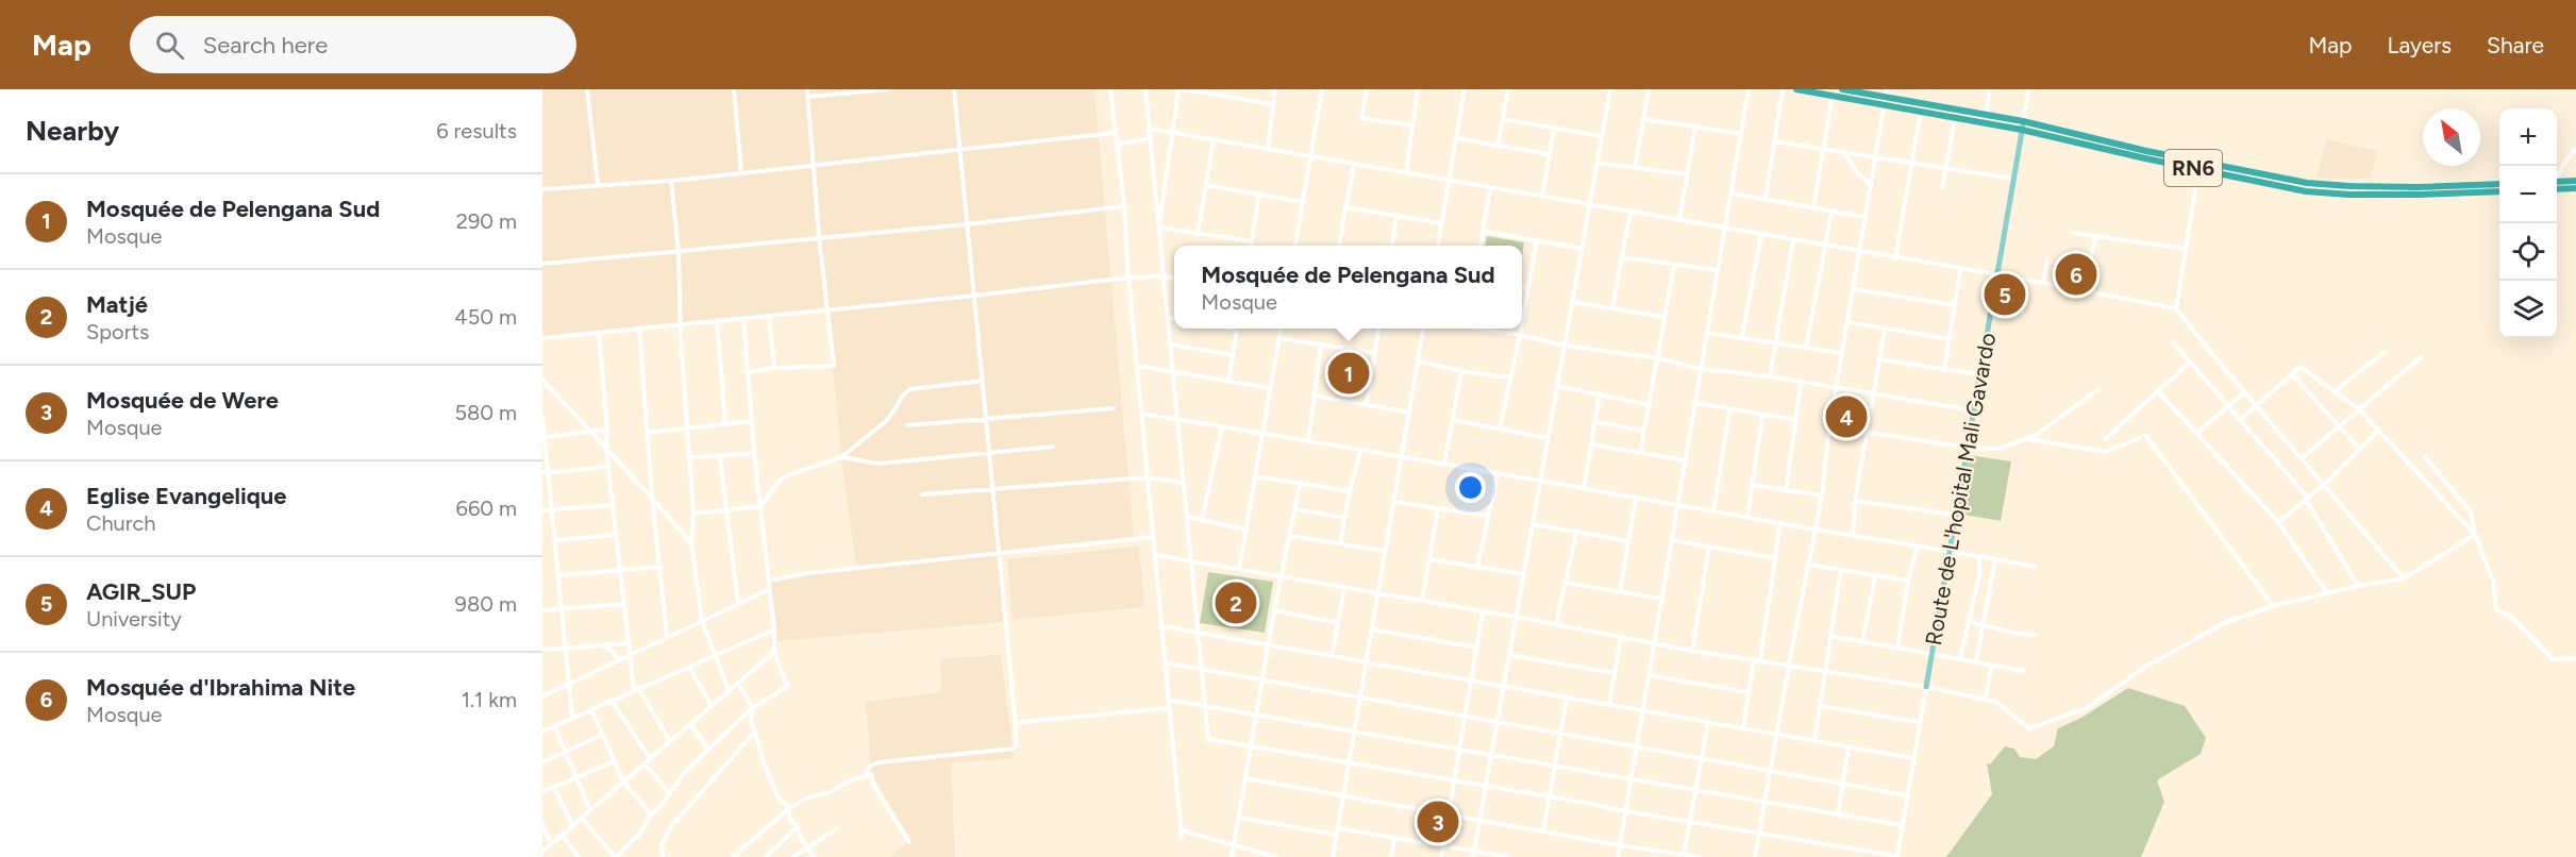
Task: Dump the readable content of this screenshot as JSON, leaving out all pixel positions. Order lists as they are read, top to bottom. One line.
{"streets":{"highway":["RN6"],"main road":["Route de L'hopital Mali Gavardo"]},"crossings":[["RN6","Route de L'hopital Mali Gavardo"]],"north":"top left","page":{"header":"Map","search":"Search here","nav":["Map","Layers","Share"],"heading":["Nearby","6 results"],"map_buttons":["+","−"],"list":[{"mark":"1","name":"Mosquée de Pelengana Sud","note":"Mosque","value":"290 m"},{"mark":"2","name":"Matjé","note":"Sports","value":"450 m"},{"mark":"3","name":"Mosquée de Were","note":"Mosque","value":"580 m"},{"mark":"4","name":"Eglise Evangelique","note":"Church","value":"660 m"},{"mark":"5","name":"AGIR_SUP","note":"University","value":"980 m"},{"mark":"6","name":"Mosquée d'Ibrahima Nite","note":"Mosque","value":"1.1 km"}],"popup":["Mosquée de Pelengana Sud","Mosque"],"pins":["6","5","1","4","2","3"]}}
